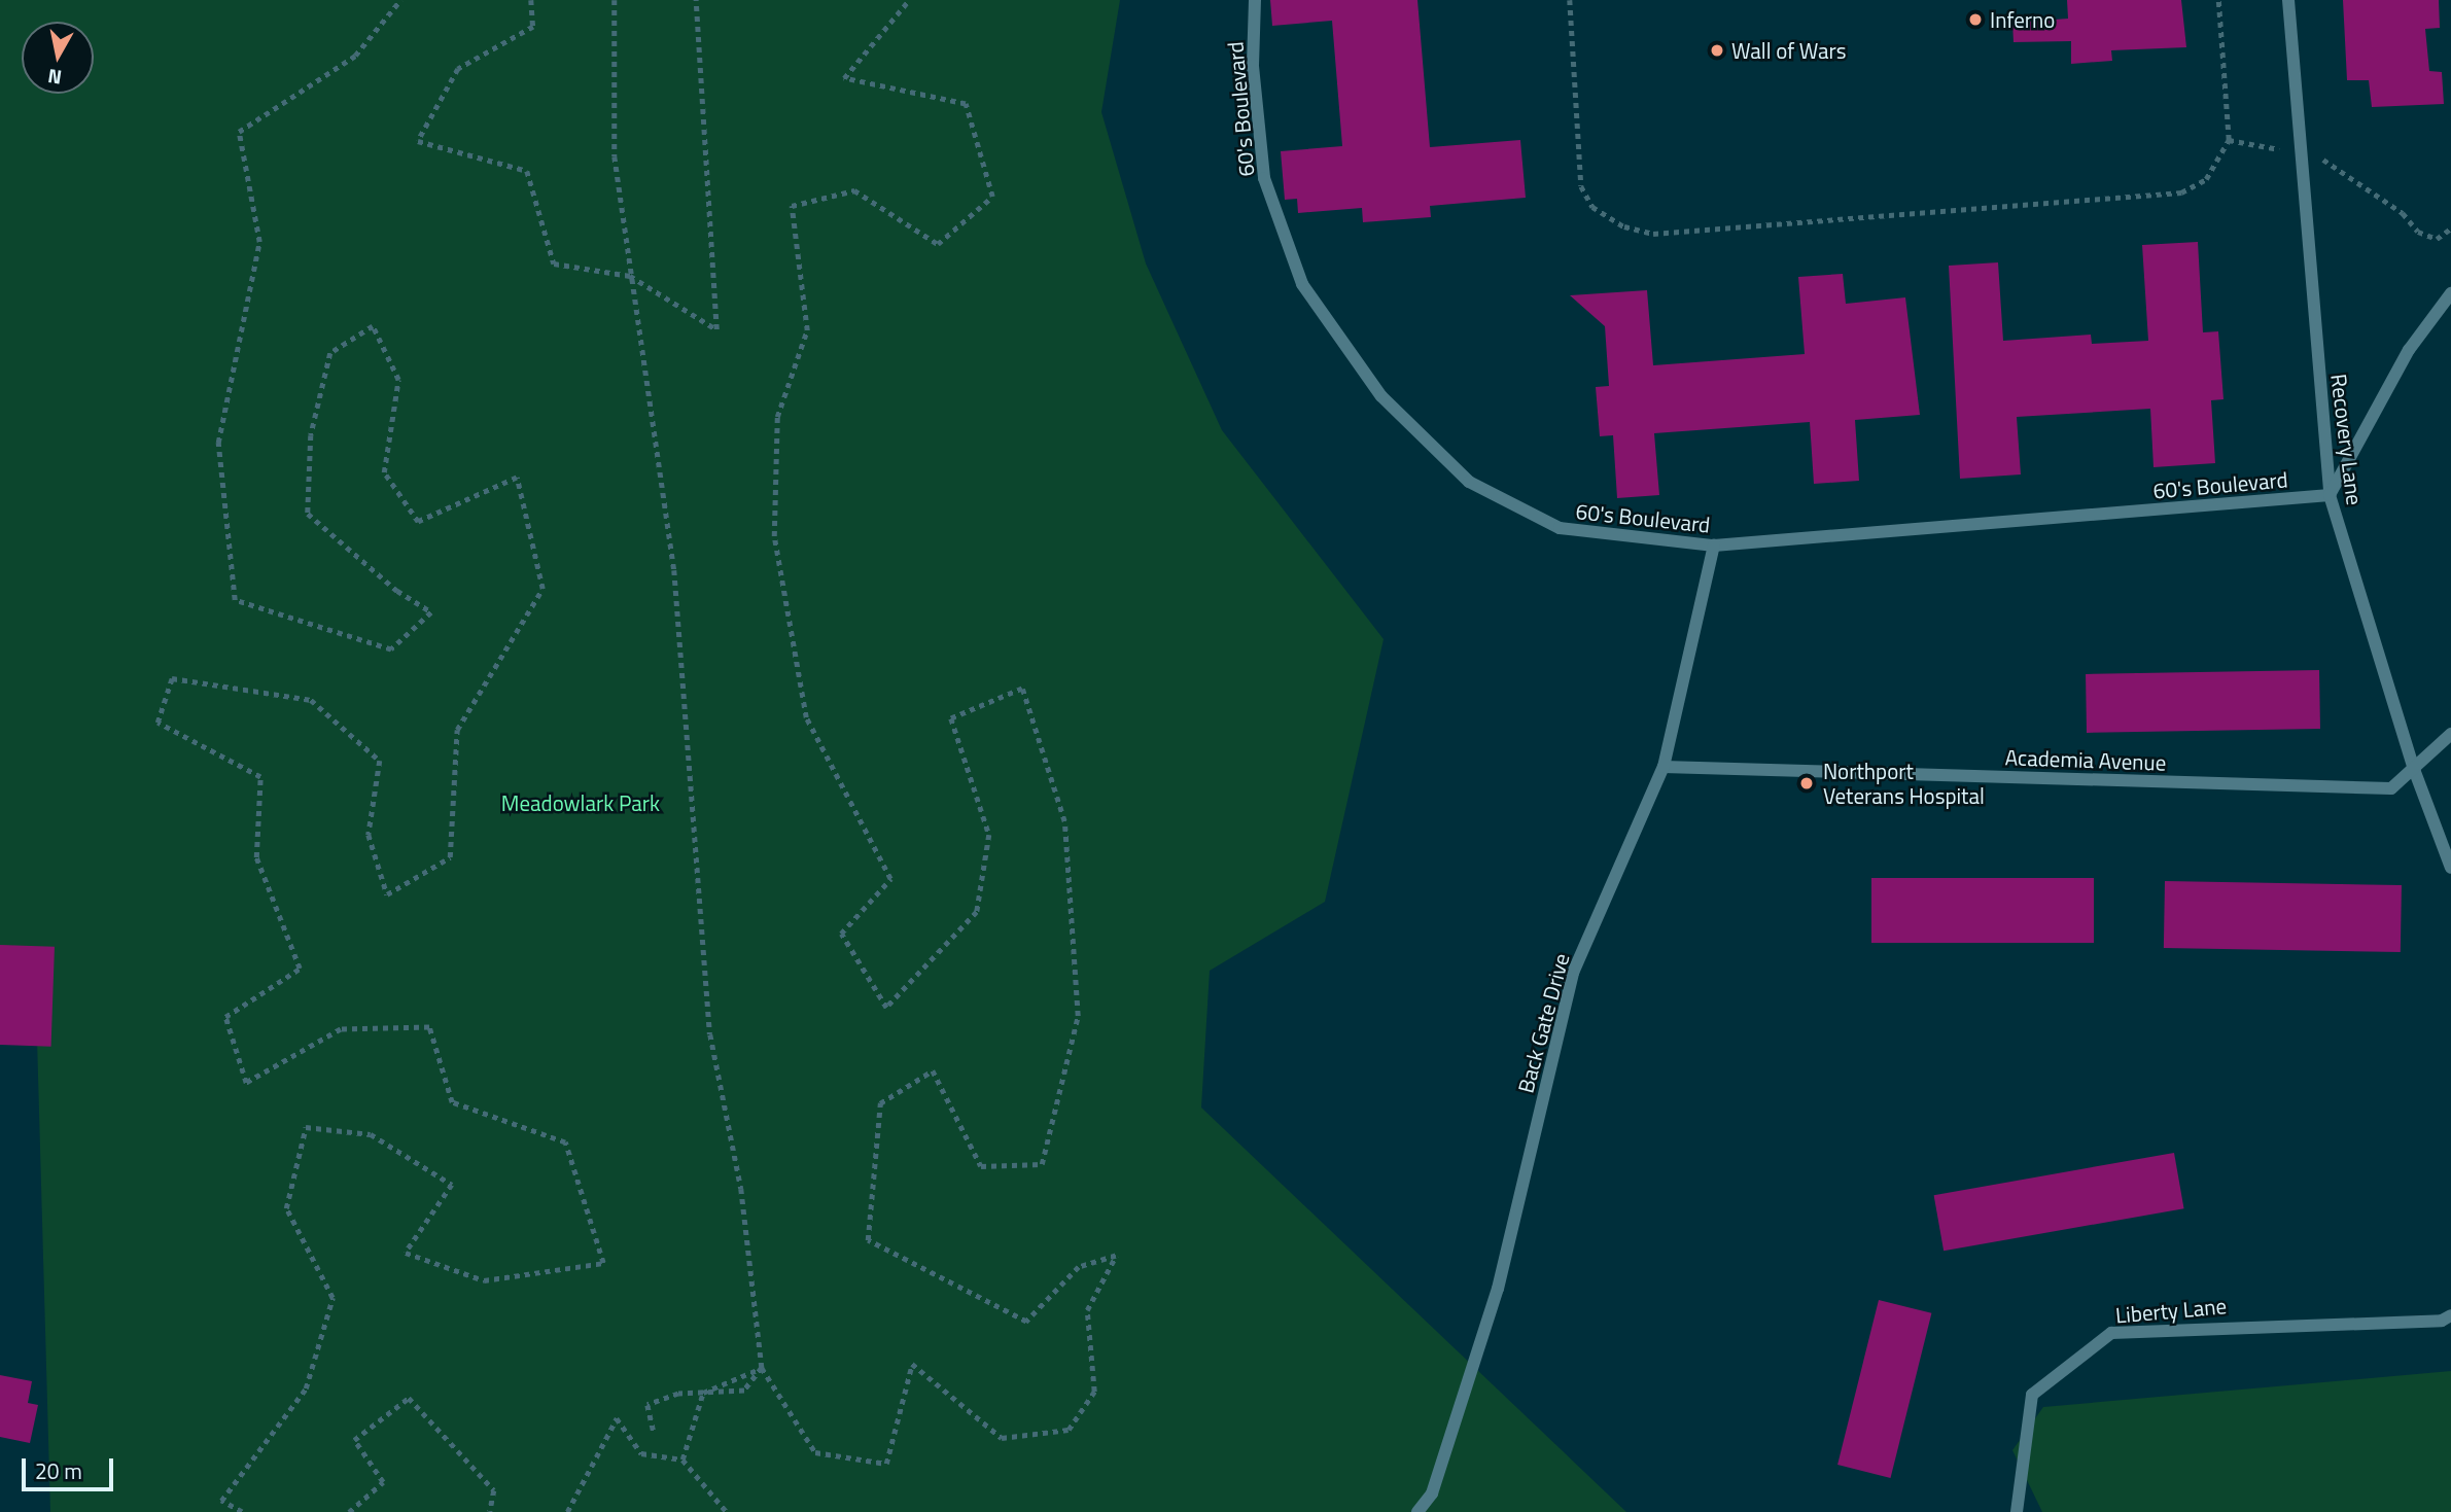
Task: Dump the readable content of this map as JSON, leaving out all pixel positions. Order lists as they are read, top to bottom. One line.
{"streets":{"lane":["60's Boulevard","Recovery Lane","Academia Avenue","Back Gate Drive","Liberty Lane"]},"crossings":[["60's Boulevard","Recovery Lane"],["60's Boulevard","Back Gate Drive"],["Recovery Lane","Academia Avenue"],["Academia Avenue","Back Gate Drive"]],"parks":["Meadowlark Park"],"places":["Inferno","Wall of Wars","Northport Veterans Hospital"],"scale_bar":"20 m","north":"bottom"}
